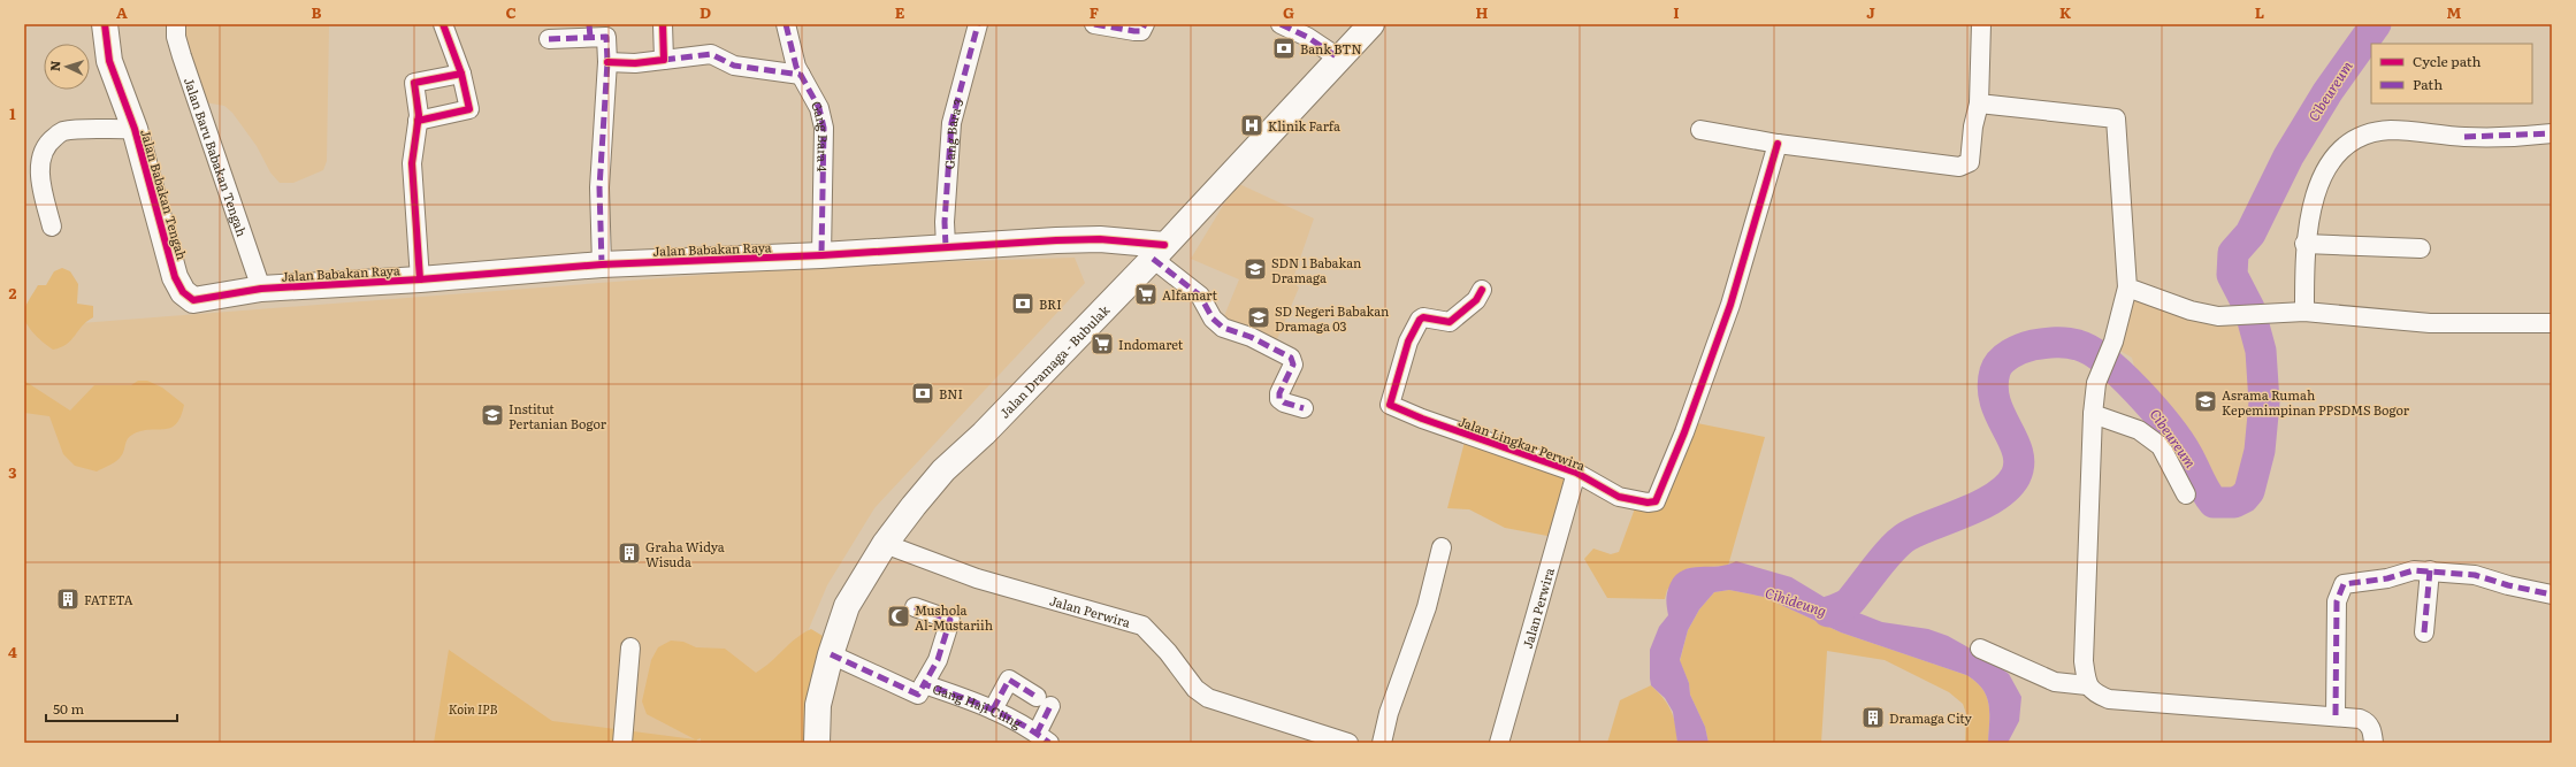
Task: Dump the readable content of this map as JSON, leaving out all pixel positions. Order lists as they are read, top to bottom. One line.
{"streets":{"main road":["Jalan Babakan Tengah","Jalan Babakan Raya","Jalan Dramaga - Bubulak"],"street":["Gang Bara 3","Gang Bara 4","Jalan Baru Babakan Tengah","Jalan Lingkar Perwira","Jalan Perwira","Gang Haji Ciing"]},"crossings":[["Gang Bara 3","Jalan Babakan Raya"],["Gang Bara 4","Jalan Babakan Raya"],["Jalan Baru Babakan Tengah","Jalan Babakan Tengah"],["Jalan Baru Babakan Tengah","Jalan Babakan Raya"],["Jalan Babakan Tengah","Jalan Babakan Raya"],["Jalan Babakan Raya","Jalan Dramaga - Bubulak"],["Jalan Dramaga - Bubulak","Jalan Perwira"],["Jalan Dramaga - Bubulak","Gang Haji Ciing"],["Jalan Lingkar Perwira","Jalan Perwira"]],"water":["Cibeureum","Cihideung"],"parks":["Koin IPB"],"places":{"bank":["Bank BTN","BRI","BNI"],"hospital":["Klinik Farfa"],"school or university":["SDN 1 Babakan Dramaga","SD Negeri Babakan Dramaga 03","Asrama Rumah Kepemimpinan PPSDMS Bogor","Institut Pertanian Bogor"],"supermarket":["Alfamart","Indomaret"],"building":["Graha Widya Wisuda","FATETA","Dramaga City"],"mosque":["Mushola Al-Mustariih"]},"legend":["Cycle path","Path"],"scale_bar":"50 m","north":"left","grid":{"columns":["A","B","C","D","E","F","G","H","I","J","K","L","M"],"rows":["1","2","3","4"]}}
